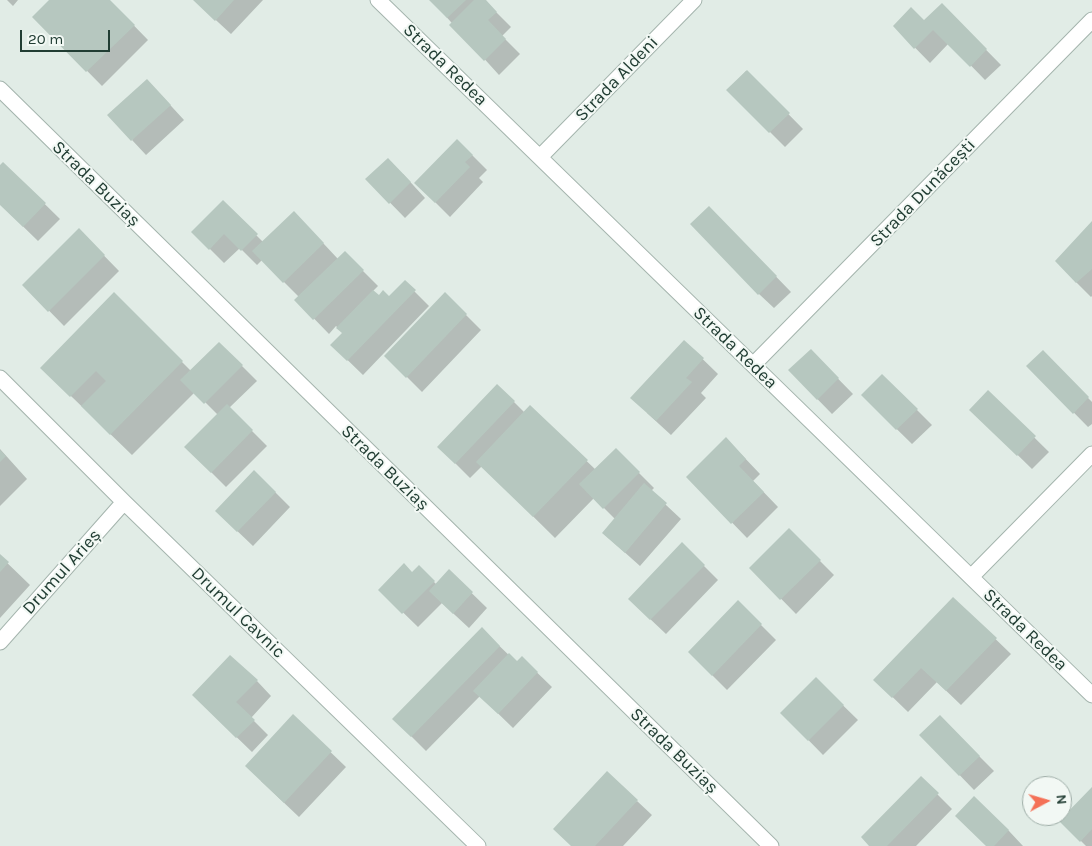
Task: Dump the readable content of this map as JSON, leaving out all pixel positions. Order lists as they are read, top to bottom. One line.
{"streets":{"street":["Strada Redea","Strada Aldeni","Strada Buziaș","Strada Dunăcești","Drumul Arieș","Drumul Cavnic"]},"crossings":[["Strada Redea","Strada Aldeni"],["Strada Redea","Strada Dunăcești"],["Drumul Arieș","Drumul Cavnic"]],"scale_bar":"20 m","north":"right"}
